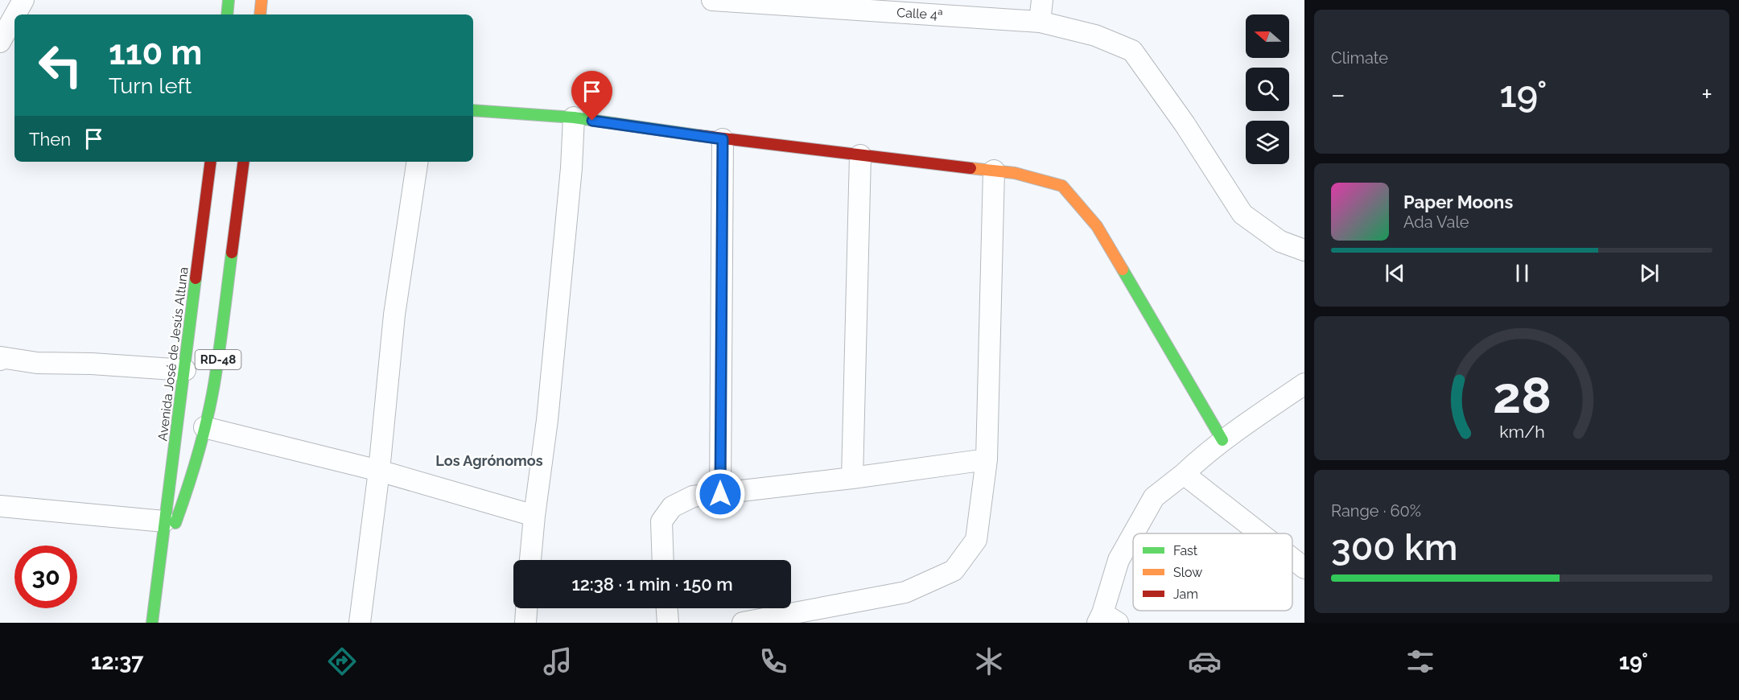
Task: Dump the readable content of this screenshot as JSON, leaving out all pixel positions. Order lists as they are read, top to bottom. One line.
{"streets":{"main road":["Avenida José de Jesús Altuna","RD-48"],"street":["Calle 4ª"]},"districts":["Los Agrónomos"],"legend":["Fast","Slow","Jam"],"north":"left","page":{"tile":["Climate",["Range · 60%","300 km"]],"turn":["110 m","Turn left"],"heat":["−","19°","+"],"then":"Then","song":["Paper Moons","Ada Vale"],"limit":"30","trip":"12:38 · 1 min · 150 m","tabs":["12:37","19°"],"gauge":["28","km/h"]}}
